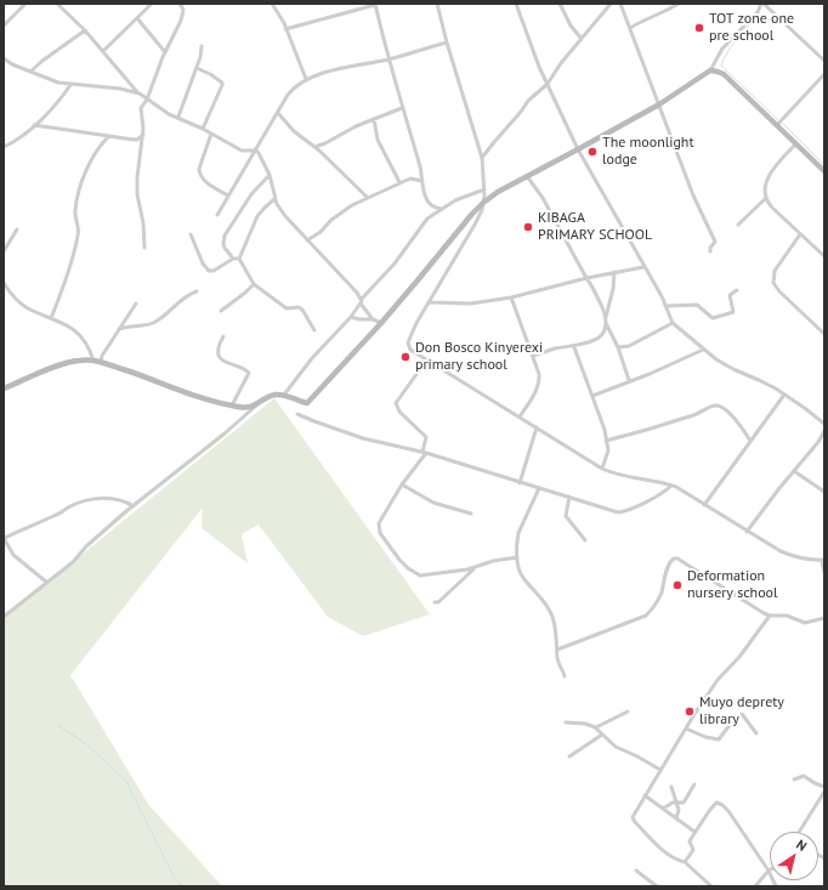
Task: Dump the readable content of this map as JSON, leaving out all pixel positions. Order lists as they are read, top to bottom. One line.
{"places":["TOT zone one pre school","The moonlight lodge","KIBAGA PRIMARY SCHOOL","Don Bosco Kinyerexi primary school","Deformation nursery school","Muyo deprety library"],"north":"top right"}
